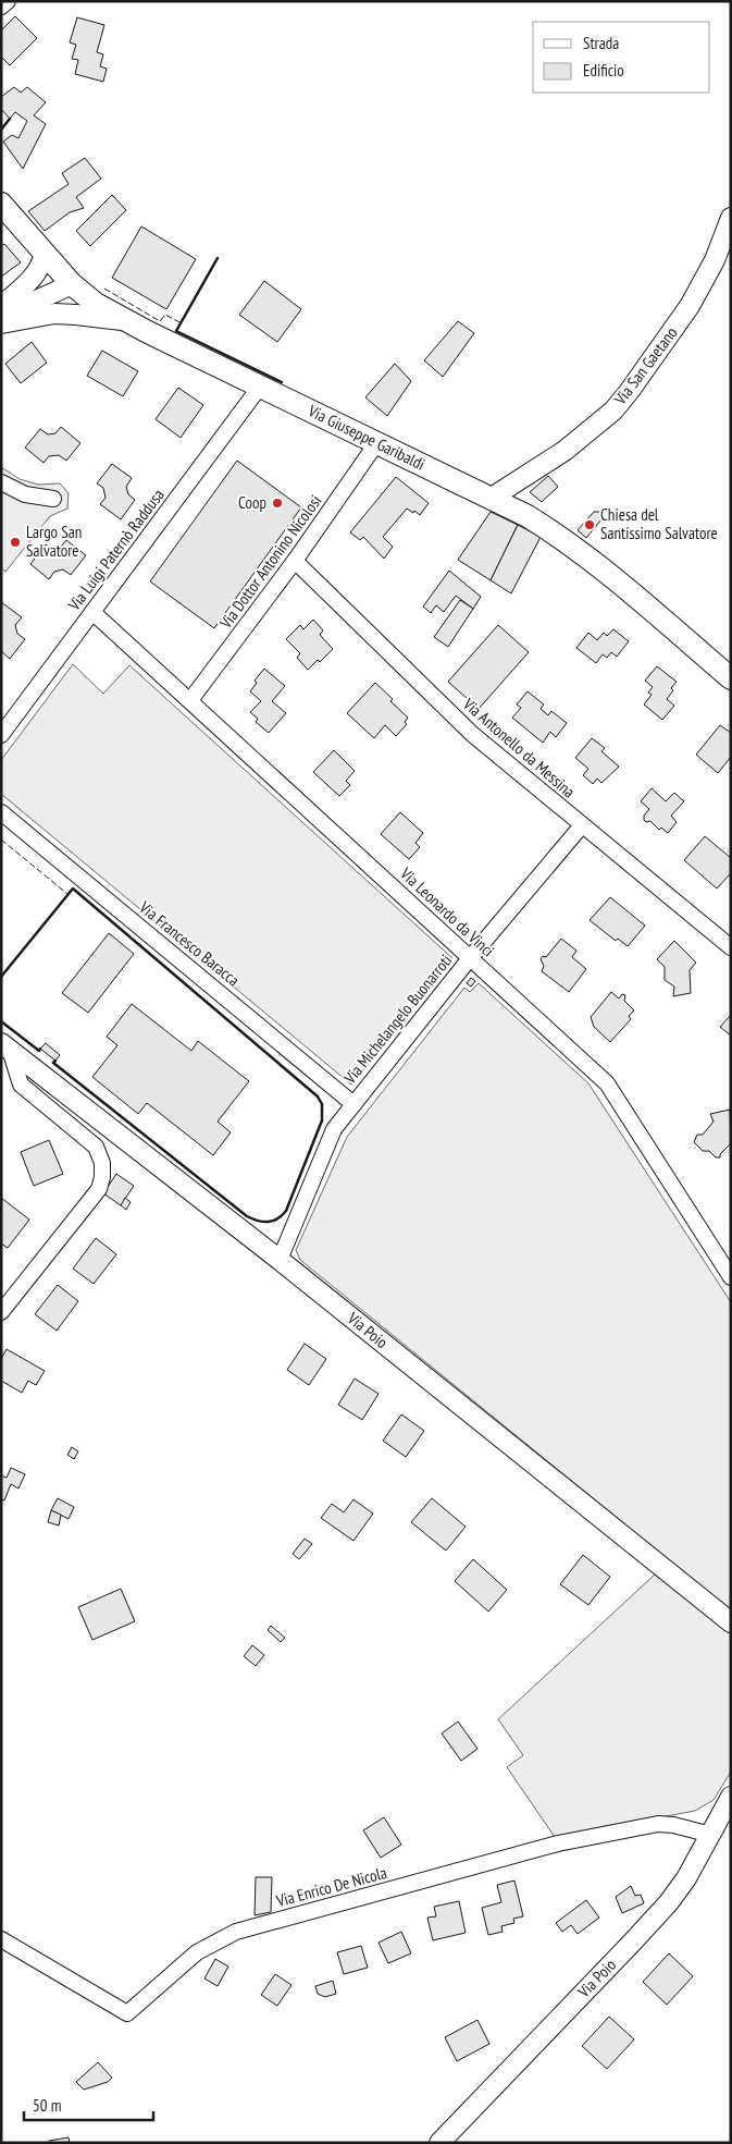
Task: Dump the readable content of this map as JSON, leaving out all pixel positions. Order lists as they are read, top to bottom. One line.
{"streets":{"main road":["Via Giuseppe Garibaldi"],"street":["Via San Gaetano","Via Luigi Paternò Raddusa","Via Dottor Antonino Nicolosi","Via Antonello da Messina","Via Leonardo da Vinci","Via Francesco Baracca","Via Michelangelo Buonarroti","Via Poio","Via Enrico De Nicola"]},"crossings":[["Via San Gaetano","Via Giuseppe Garibaldi"],["Via Giuseppe Garibaldi","Via Luigi Paternò Raddusa"],["Via Giuseppe Garibaldi","Via Dottor Antonino Nicolosi"],["Via Luigi Paternò Raddusa","Via Leonardo da Vinci"],["Via Dottor Antonino Nicolosi","Via Antonello da Messina"],["Via Dottor Antonino Nicolosi","Via Leonardo da Vinci"],["Via Antonello da Messina","Via Michelangelo Buonarroti"],["Via Leonardo da Vinci","Via Michelangelo Buonarroti"],["Via Francesco Baracca","Via Michelangelo Buonarroti"],["Via Michelangelo Buonarroti","Via Poio"],["Via Poio","Via Enrico De Nicola"]],"places":["Coop","Chiesa del Santissimo Salvatore","Largo San Salvatore"],"legend":["Strada","Edificio"],"scale_bar":"50 m"}
